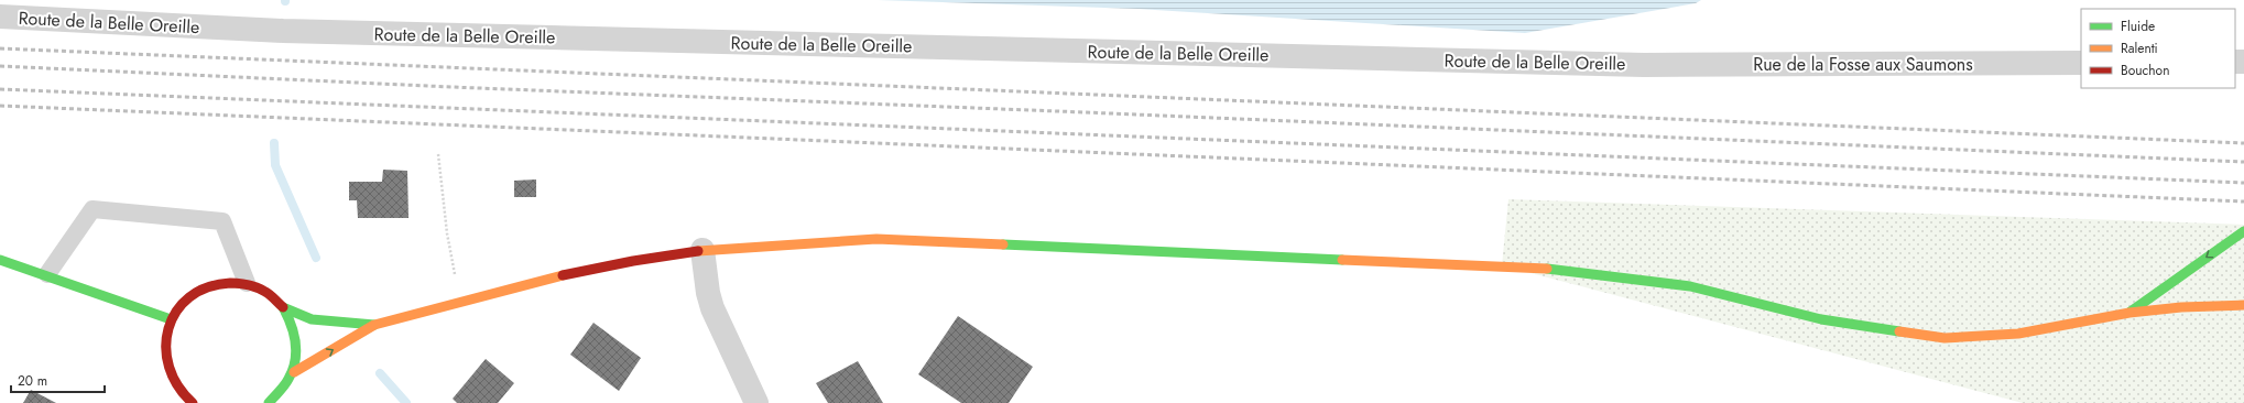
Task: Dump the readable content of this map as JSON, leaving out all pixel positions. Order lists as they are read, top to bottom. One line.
{"streets":{"street":["Route de la Belle Oreille","Rue de la Fosse aux Saumons"]},"crossings":[["Route de la Belle Oreille","Rue de la Fosse aux Saumons"]],"legend":["Fluide","Ralenti","Bouchon"],"scale_bar":"20 m"}
